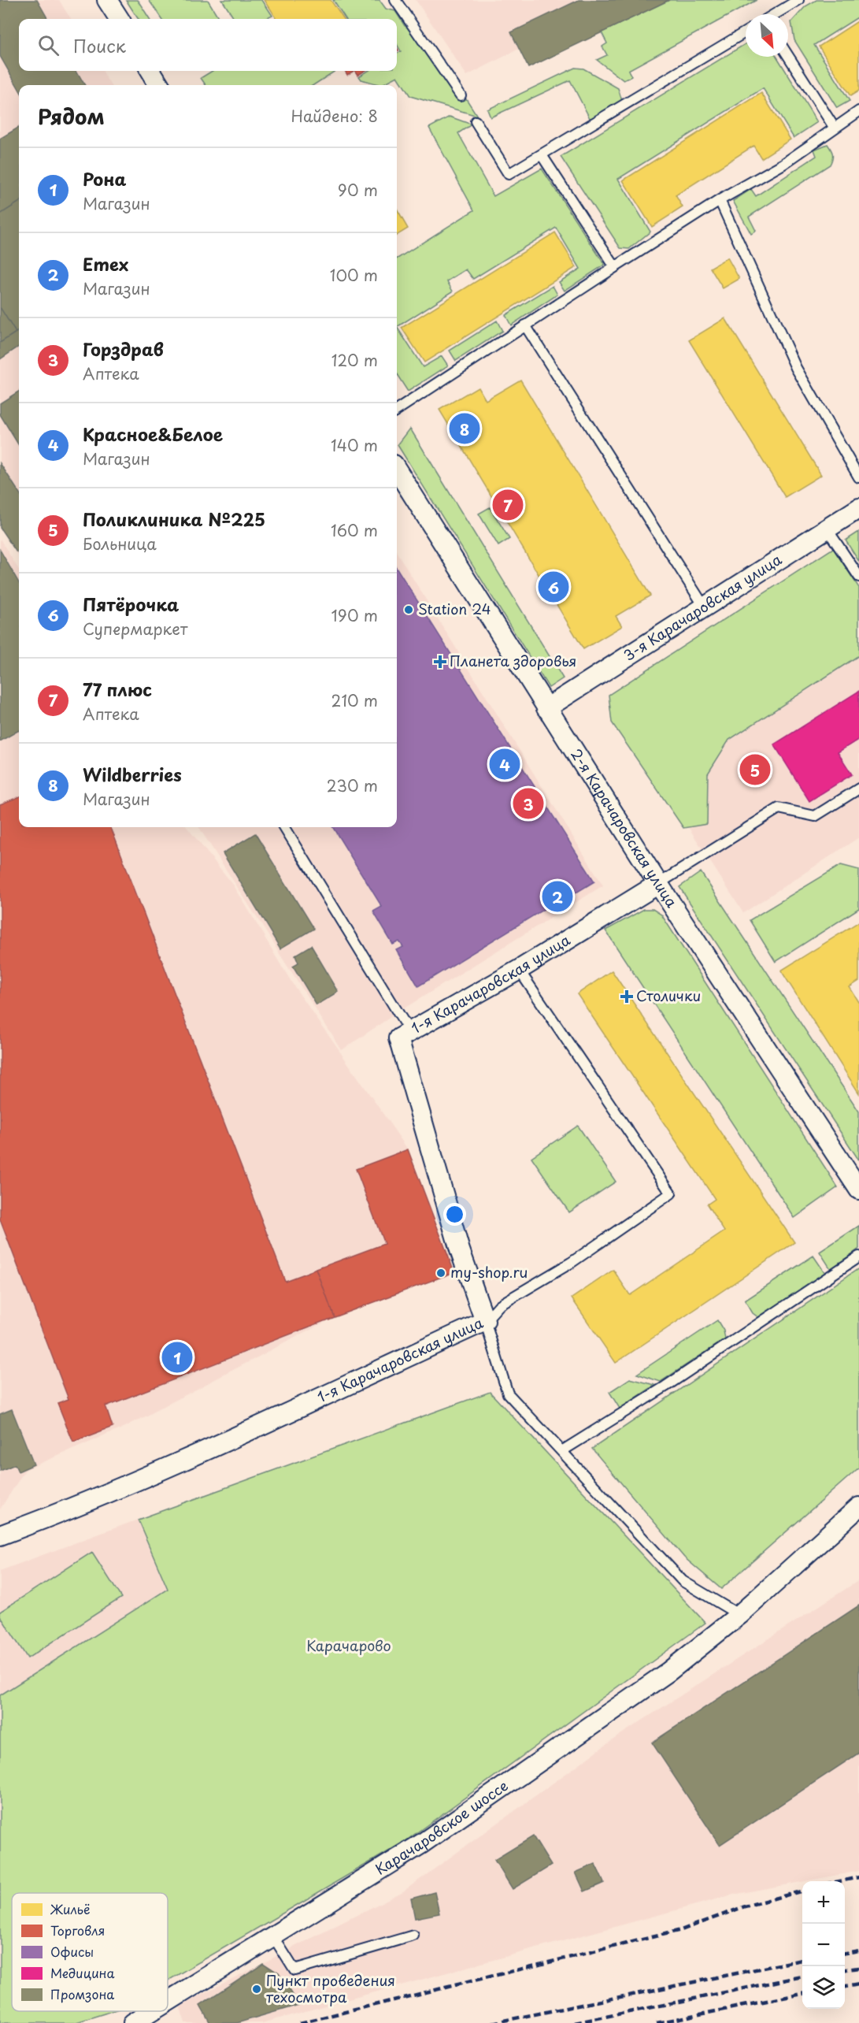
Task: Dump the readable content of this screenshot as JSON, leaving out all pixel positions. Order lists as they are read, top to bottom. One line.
{"streets":{"street":["3-я Карачаровская улица","2-я Карачаровская улица","1-я Карачаровская улица","Карачаровское шоссе"]},"crossings":[["3-я Карачаровская улица","2-я Карачаровская улица"],["2-я Карачаровская улица","1-я Карачаровская улица"]],"parks":["Карачарово"],"places":{"other":["Station 24","my-shop.ru","Пункт проведения техосмотра"],"health":["Планета здоровья","Столички"]},"legend":["Жильё","Торговля","Офисы","Медицина","Промзона"],"north":"bottom right","page":{"search":"Поиск","heading":["Рядом","Найдено: 8"],"list":[{"mark":"1","name":"Рона","note":"Магазин","value":"90 m"},{"mark":"2","name":"Emex","note":"Магазин","value":"100 m"},{"mark":"3","name":"Горздрав","note":"Аптека","value":"120 m"},{"mark":"4","name":"Красное&Белое","note":"Магазин","value":"140 m"},{"mark":"5","name":"Поликлиника №225","note":"Больница","value":"160 m"},{"mark":"6","name":"Пятёрочка","note":"Супермаркет","value":"190 m"},{"mark":"7","name":"77 плюс","note":"Аптека","value":"210 m"},{"mark":"8","name":"Wildberries","note":"Магазин","value":"230 m"}],"pins":["8","7","6","4","5","3","2","1"],"map_buttons":["+","−"]}}
